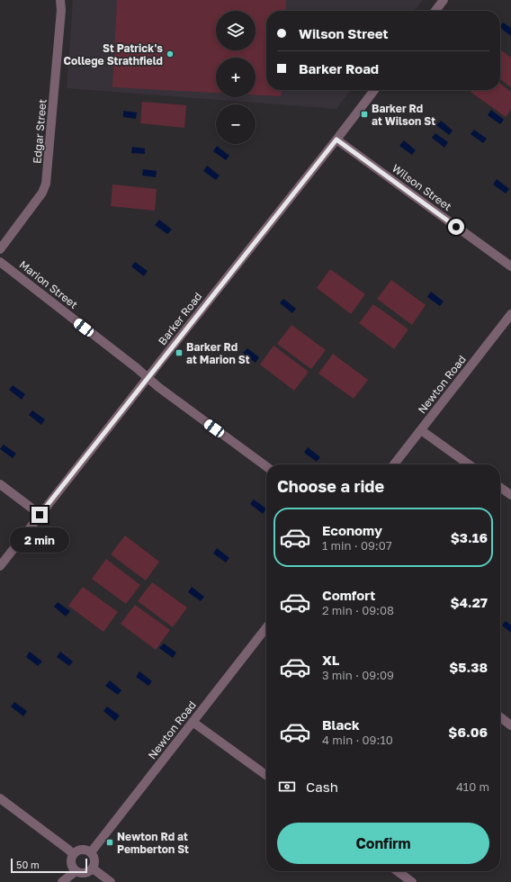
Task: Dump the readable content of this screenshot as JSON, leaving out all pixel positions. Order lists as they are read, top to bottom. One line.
{"streets":{"street":["Edgar Street","Wilson Street","Marion Street","Barker Road","Newton Road"]},"crossings":[["Wilson Street","Barker Road"],["Marion Street","Barker Road"]],"places":{"other":["St Patrick's College Strathfield"],"transit":["Barker Rd at Wilson St","Barker Rd at Marion St","Newton Rd at Pemberton St"]},"scale_bar":"50 m","page":{"map_buttons":["+","−"],"banner":["Wilson Street","Barker Road"],"heading":"Choose a ride","list":[{"name":"Economy","note":"1 min · 09:07","value":"$3.16"},{"name":"Comfort","note":"2 min · 09:08","value":"$4.27"},{"name":"XL","note":"3 min · 09:09","value":"$5.38"},{"name":"Black","note":"4 min · 09:10","value":"$6.06"}],"bubble":"2 min","pay":["Cash","410 m"],"buttons":"Confirm","scale":"50 m"}}
